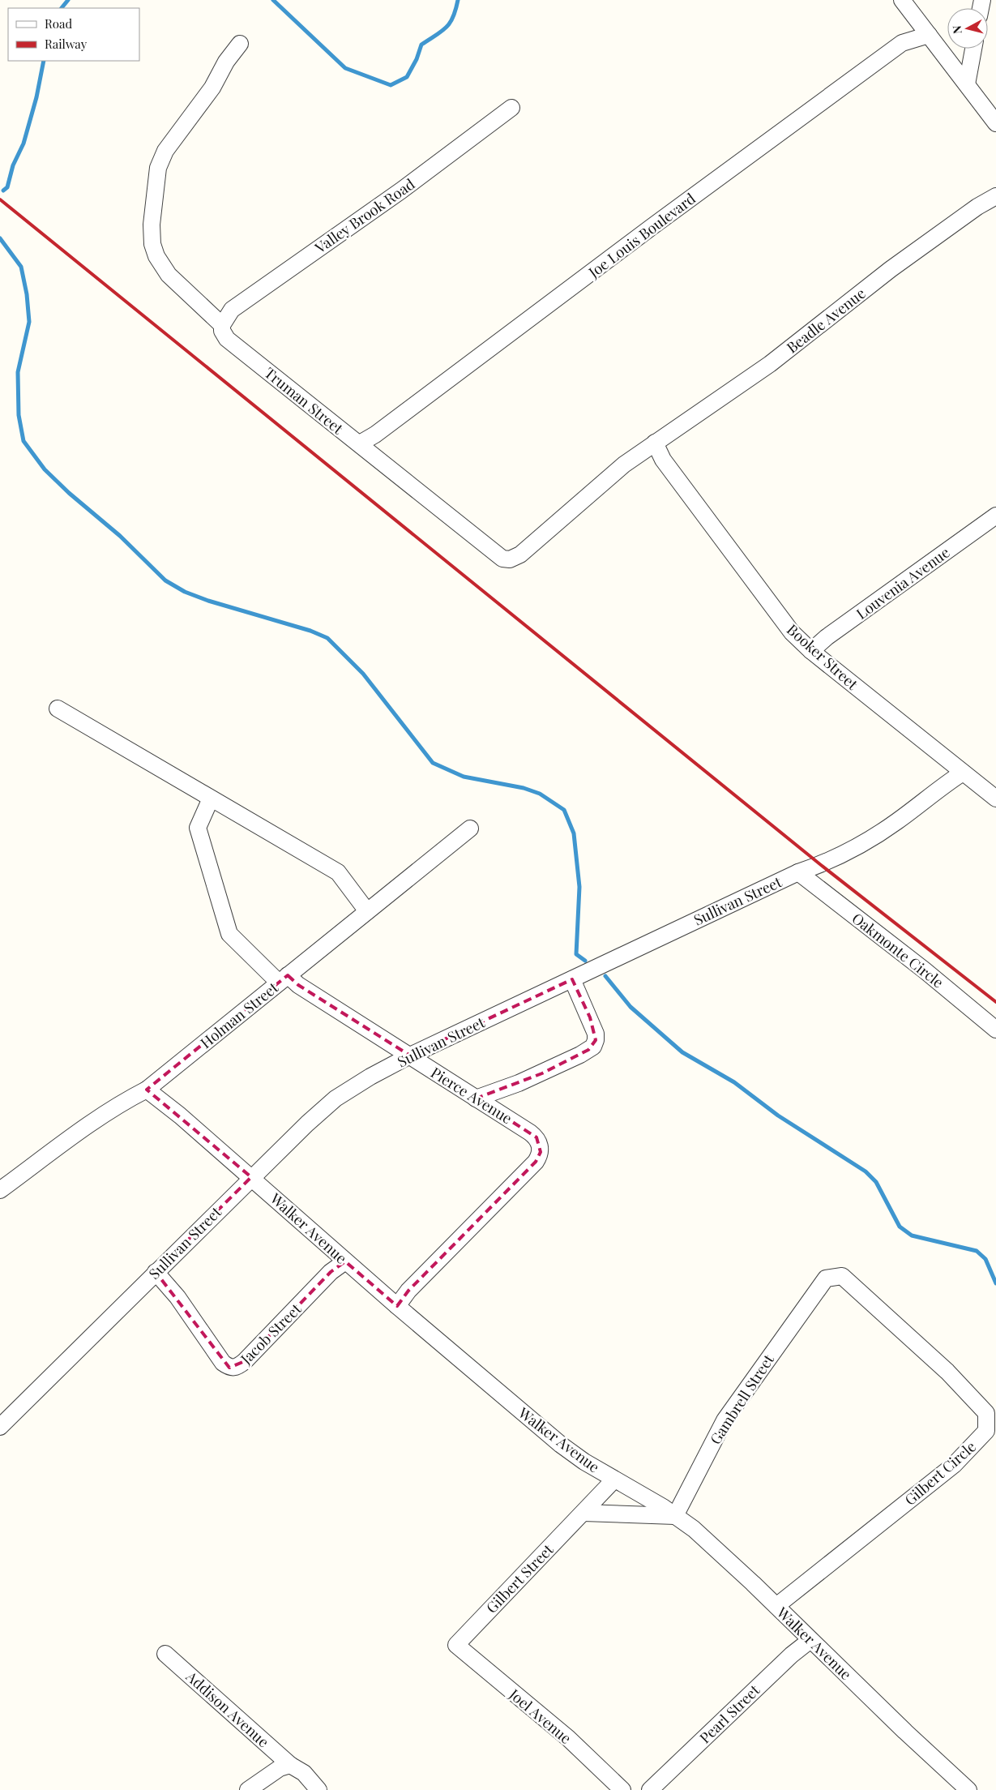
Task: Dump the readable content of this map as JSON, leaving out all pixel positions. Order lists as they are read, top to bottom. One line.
{"streets":{"street":["Valley Brook Road","Joe Louis Boulevard","Beadle Avenue","Truman Street","Louvenia Avenue","Booker Street","Sullivan Street","Oakmonte Circle","Holman Street","Pierce Avenue","Walker Avenue","Jacob Street","Gambrell Street","Gilbert Circle","Gilbert Street","Addison Avenue","Pearl Street","Joel Avenue"]},"crossings":[["Valley Brook Road","Truman Street"],["Joe Louis Boulevard","Truman Street"],["Beadle Avenue","Truman Street"],["Beadle Avenue","Booker Street"],["Truman Street","Booker Street"],["Louvenia Avenue","Booker Street"],["Booker Street","Sullivan Street"],["Sullivan Street","Oakmonte Circle"],["Sullivan Street","Pierce Avenue"],["Sullivan Street","Walker Avenue"],["Sullivan Street","Jacob Street"],["Holman Street","Pierce Avenue"],["Holman Street","Walker Avenue"],["Pierce Avenue","Walker Avenue"],["Walker Avenue","Jacob Street"],["Walker Avenue","Gambrell Street"],["Walker Avenue","Gilbert Circle"],["Walker Avenue","Gilbert Street"],["Walker Avenue","Pearl Street"],["Gambrell Street","Gilbert Circle"],["Gilbert Street","Joel Avenue"]],"legend":["Road","Railway"],"north":"left"}
